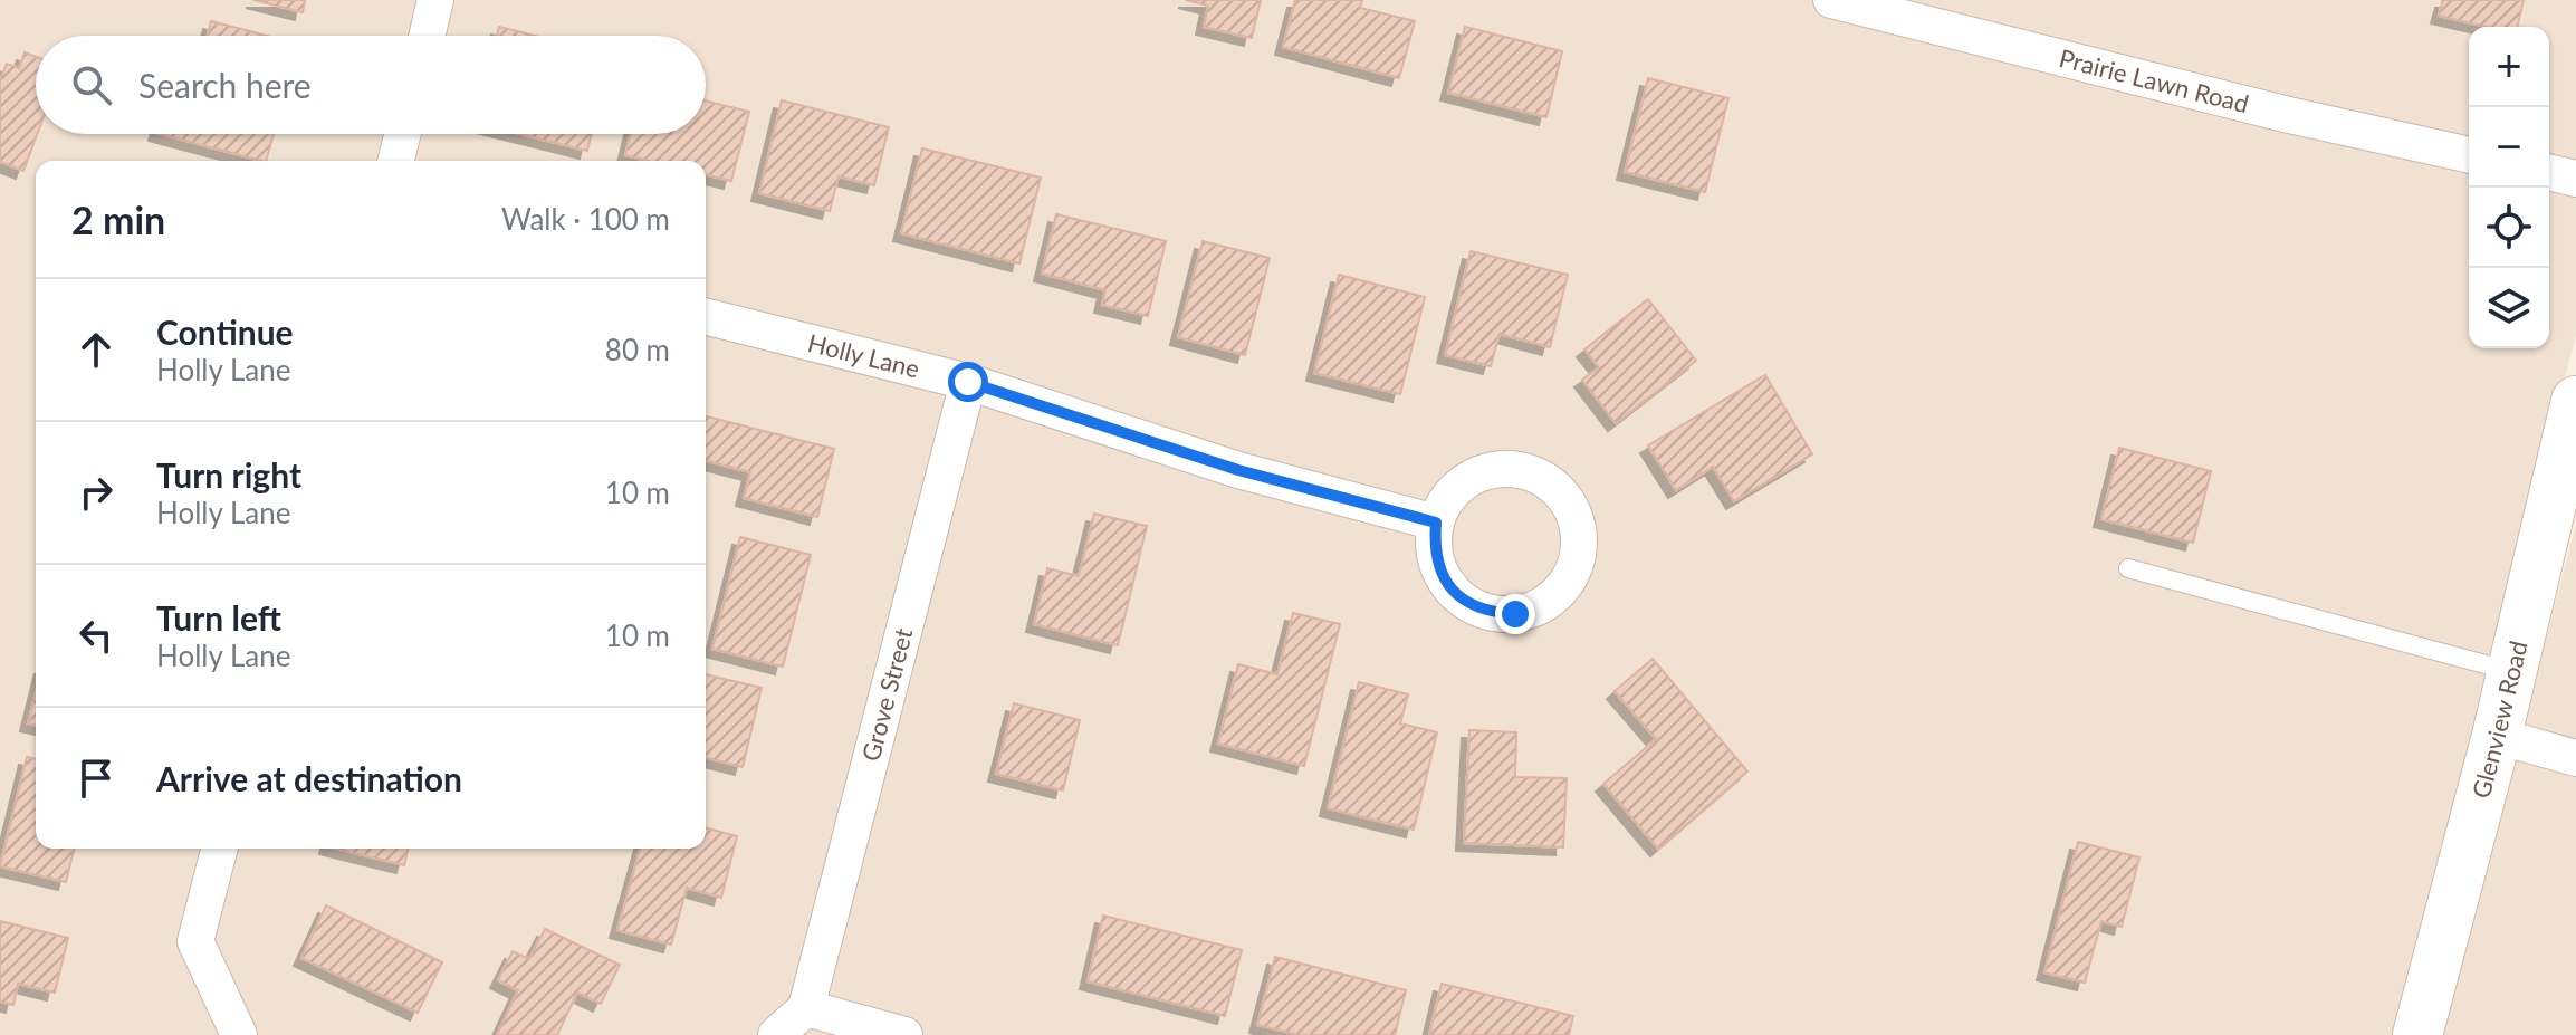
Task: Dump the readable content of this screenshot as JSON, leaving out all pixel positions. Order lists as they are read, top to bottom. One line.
{"streets":{"main road":["Glenview Road"],"street":["Prairie Lawn Road","Holly Lane","Grove Street"]},"crossings":[["Holly Lane","Grove Street"]],"page":{"map_buttons":["+","−"],"search":"Search here","heading":["2 min","Walk · 100 m"],"list":[["Continue","Holly Lane","80 m"],["Turn right","Holly Lane","10 m"],["Turn left","Holly Lane","10 m"],"Arrive at destination"]}}
